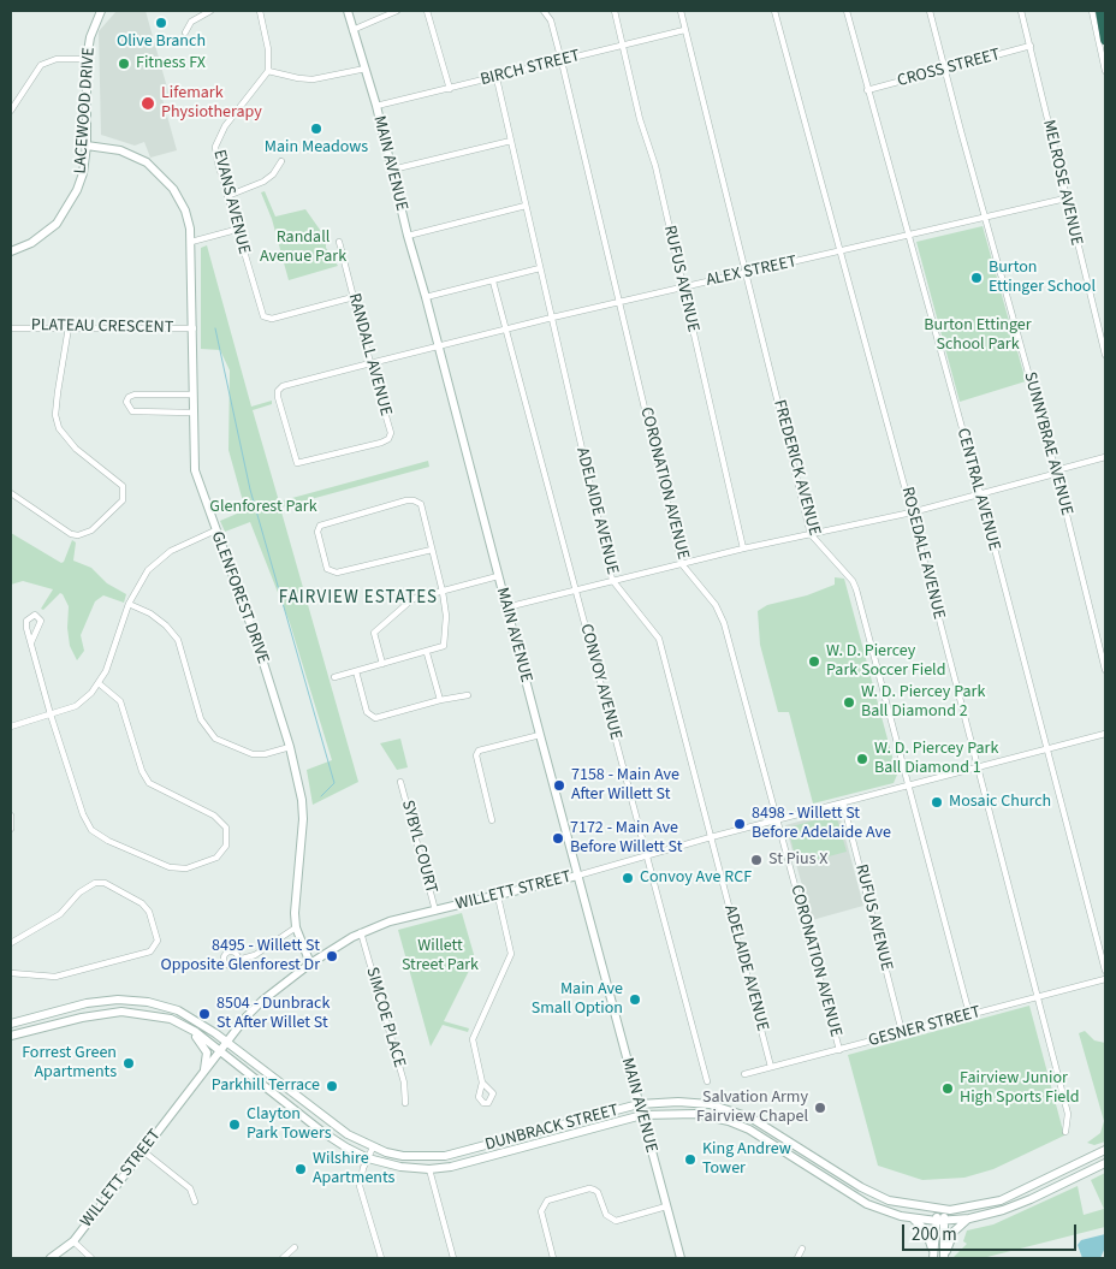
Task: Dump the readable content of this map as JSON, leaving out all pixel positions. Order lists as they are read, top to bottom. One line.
{"streets":{"street":["BIRCH STREET","CROSS STREET","LACEWOOD DRIVE","MAIN AVENUE","MELROSE AVENUE","EVANS AVENUE","ALEX STREET","RUFUS AVENUE","PLATEAU CRESCENT","RANDALL AVENUE","SUNNYBRAE AVENUE","FREDERICK AVENUE","CORONATION AVENUE","CENTRAL AVENUE","ADELAIDE AVENUE","ROSEDALE AVENUE","GLENFOREST DRIVE","CONVOY AVENUE","SYBYL COURT","WILLETT STREET","SIMCOE PLACE","GESNER STREET","DUNBRACK STREET"]},"crossings":[["BIRCH STREET","MAIN AVENUE"],["BIRCH STREET","RUFUS AVENUE"],["BIRCH STREET","FREDERICK AVENUE"],["BIRCH STREET","CORONATION AVENUE"],["BIRCH STREET","ADELAIDE AVENUE"],["CROSS STREET","MELROSE AVENUE"],["CROSS STREET","SUNNYBRAE AVENUE"],["CROSS STREET","CENTRAL AVENUE"],["LACEWOOD DRIVE","GLENFOREST DRIVE"],["MAIN AVENUE","ALEX STREET"],["MAIN AVENUE","WILLETT STREET"],["MAIN AVENUE","DUNBRACK STREET"],["MELROSE AVENUE","ALEX STREET"],["EVANS AVENUE","RANDALL AVENUE"],["ALEX STREET","RUFUS AVENUE"],["ALEX STREET","RANDALL AVENUE"],["ALEX STREET","SUNNYBRAE AVENUE"],["ALEX STREET","FREDERICK AVENUE"],["ALEX STREET","CORONATION AVENUE"],["ALEX STREET","CENTRAL AVENUE"],["ALEX STREET","ADELAIDE AVENUE"],["ALEX STREET","ROSEDALE AVENUE"],["ALEX STREET","CONVOY AVENUE"],["RUFUS AVENUE","WILLETT STREET"],["RUFUS AVENUE","GESNER STREET"],["PLATEAU CRESCENT","GLENFOREST DRIVE"],["FREDERICK AVENUE","WILLETT STREET"],["FREDERICK AVENUE","GESNER STREET"],["CORONATION AVENUE","WILLETT STREET"],["CORONATION AVENUE","GESNER STREET"],["CENTRAL AVENUE","WILLETT STREET"],["ADELAIDE AVENUE","WILLETT STREET"],["ADELAIDE AVENUE","GESNER STREET"],["ROSEDALE AVENUE","WILLETT STREET"],["ROSEDALE AVENUE","GESNER STREET"],["GLENFOREST DRIVE","WILLETT STREET"],["CONVOY AVENUE","WILLETT STREET"],["SYBYL COURT","WILLETT STREET"],["WILLETT STREET","SIMCOE PLACE"],["WILLETT STREET","DUNBRACK STREET"]],"districts":["FAIRVIEW ESTATES"],"parks":["Randall Avenue Park","Burton Ettinger School Park","Glenforest Park","Willett Street Park"],"places":["Olive Branch","Fitness FX","Lifemark Physiotherapy","Main Meadows","Burton Ettinger School","W. D. Piercey Park Soccer Field","W. D. Piercey Park Ball Diamond 2","W. D. Piercey Park Ball Diamond 1","7158 - Main Ave After Willett St","Mosaic Church","8498 - Willett St Before Adelaide Ave","7172 - Main Ave Before Willett St","St Pius X","Convoy Ave RCF","8495 - Willett St Opposite Glenforest Dr","Main Ave Small Option","8504 - Dunbrack St After Willet St","Forrest Green Apartments","Parkhill Terrace","Fairview Junior High Sports Field","Salvation Army Fairview Chapel","Clayton Park Towers","King Andrew Tower","Wilshire Apartments"],"scale_bar":"200 m"}
